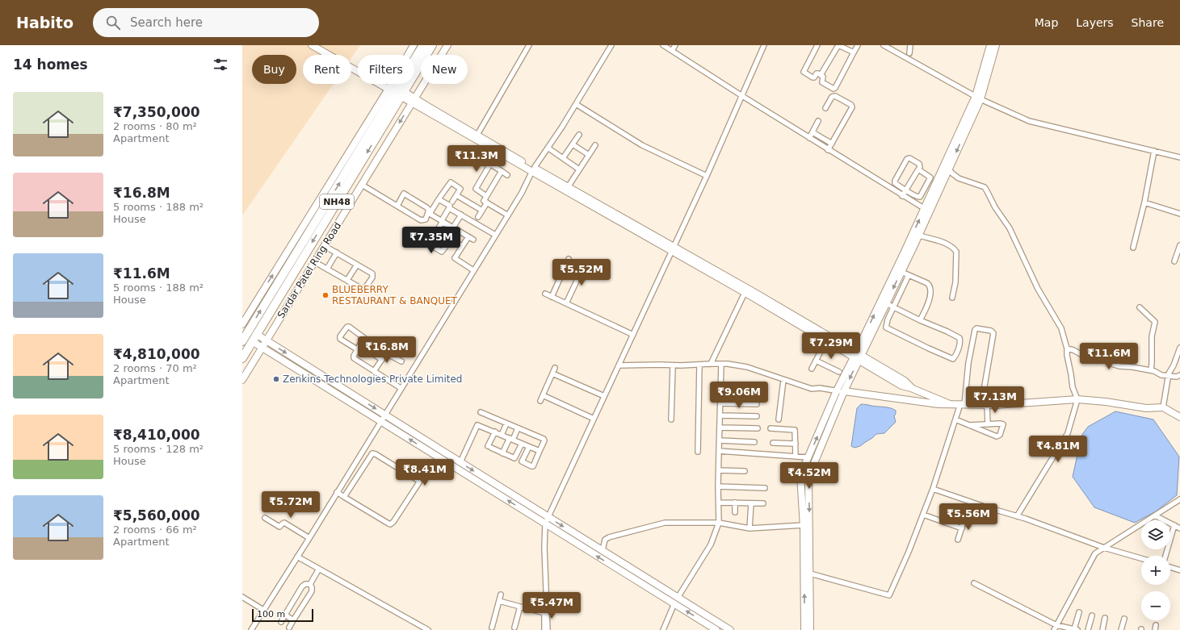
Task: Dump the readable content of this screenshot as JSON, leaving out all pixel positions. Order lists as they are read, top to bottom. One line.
{"streets":{"highway":["NH48","Sardar Patel Ring Road"]},"places":["BLUEBERRY RESTAURANT & BANQUET","Zenkins Technologies Private Limited"],"scale_bar":"100 m","page":{"header":"Habito","search":"Search here","nav":["Map","Layers","Share"],"heading":"14 homes","chip":["Buy","Rent","Filters","New"],"list":[{"name":"₹7,350,000","note":"2 rooms · 80 m² · Apartment"},{"name":"₹16.8M","note":"5 rooms · 188 m² · House"},{"name":"₹11.6M","note":"5 rooms · 188 m² · House"},{"name":"₹4,810,000","note":"2 rooms · 70 m² · Apartment"},{"name":"₹8,410,000","note":"5 rooms · 128 m² · House"},{"name":"₹5,560,000","note":"2 rooms · 66 m² · Apartment"}],"price":["₹11.3M","₹7.35M","₹5.52M","₹7.29M","₹16.8M","₹11.6M","₹9.06M","₹7.13M","₹4.81M","₹8.41M","₹4.52M","₹5.72M","₹5.56M","₹5.47M"],"map_buttons":["+","−"],"scale":"100 m"}}
